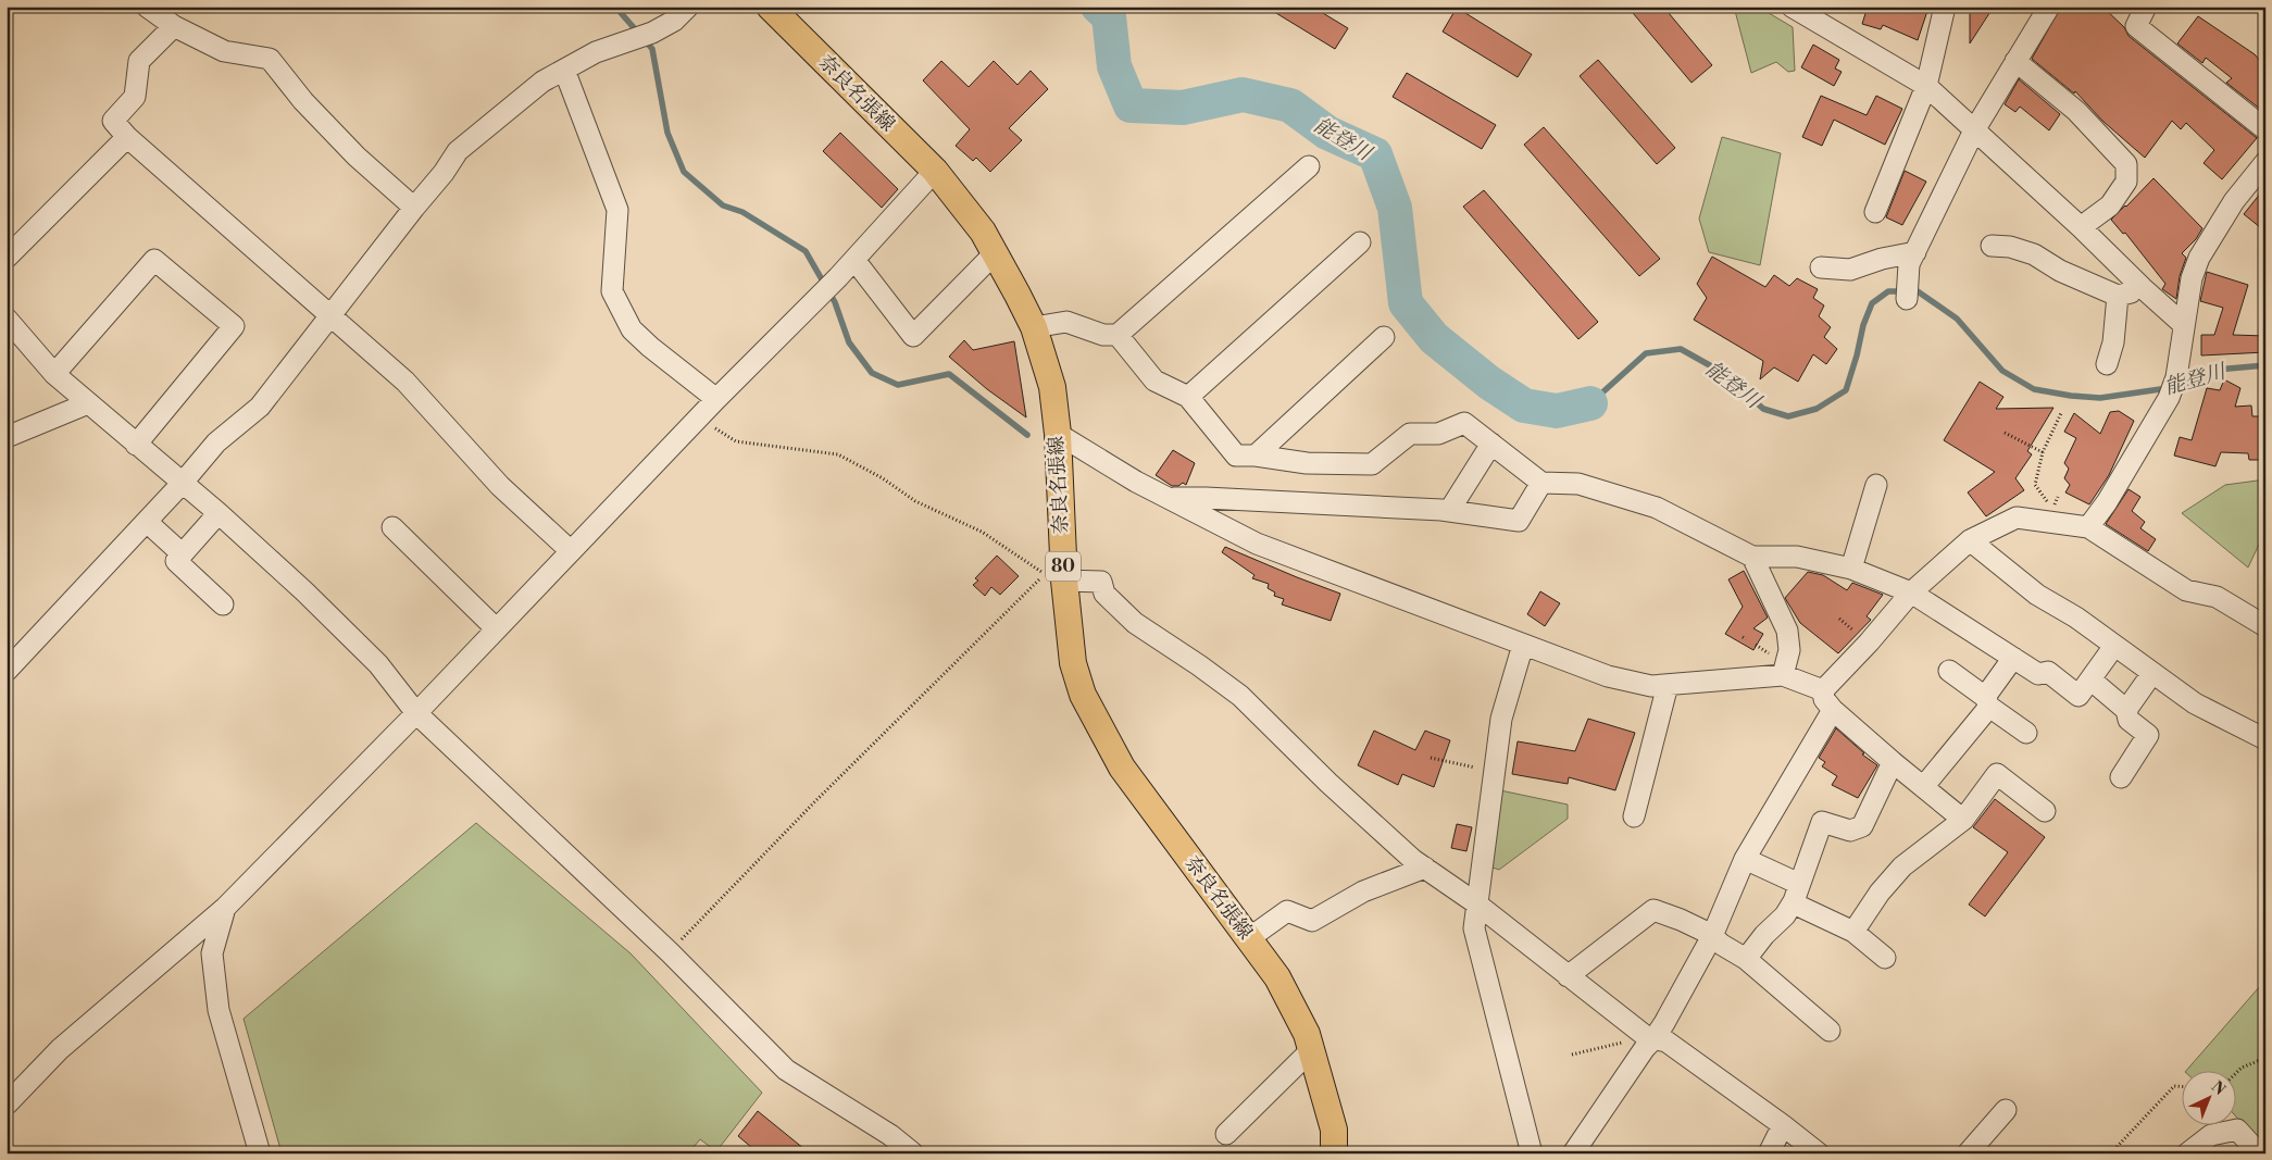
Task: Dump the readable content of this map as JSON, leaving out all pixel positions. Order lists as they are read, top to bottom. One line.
{"streets":{"main road":["奈良名張線","80"]},"water":["能登川"],"north":"top right"}
